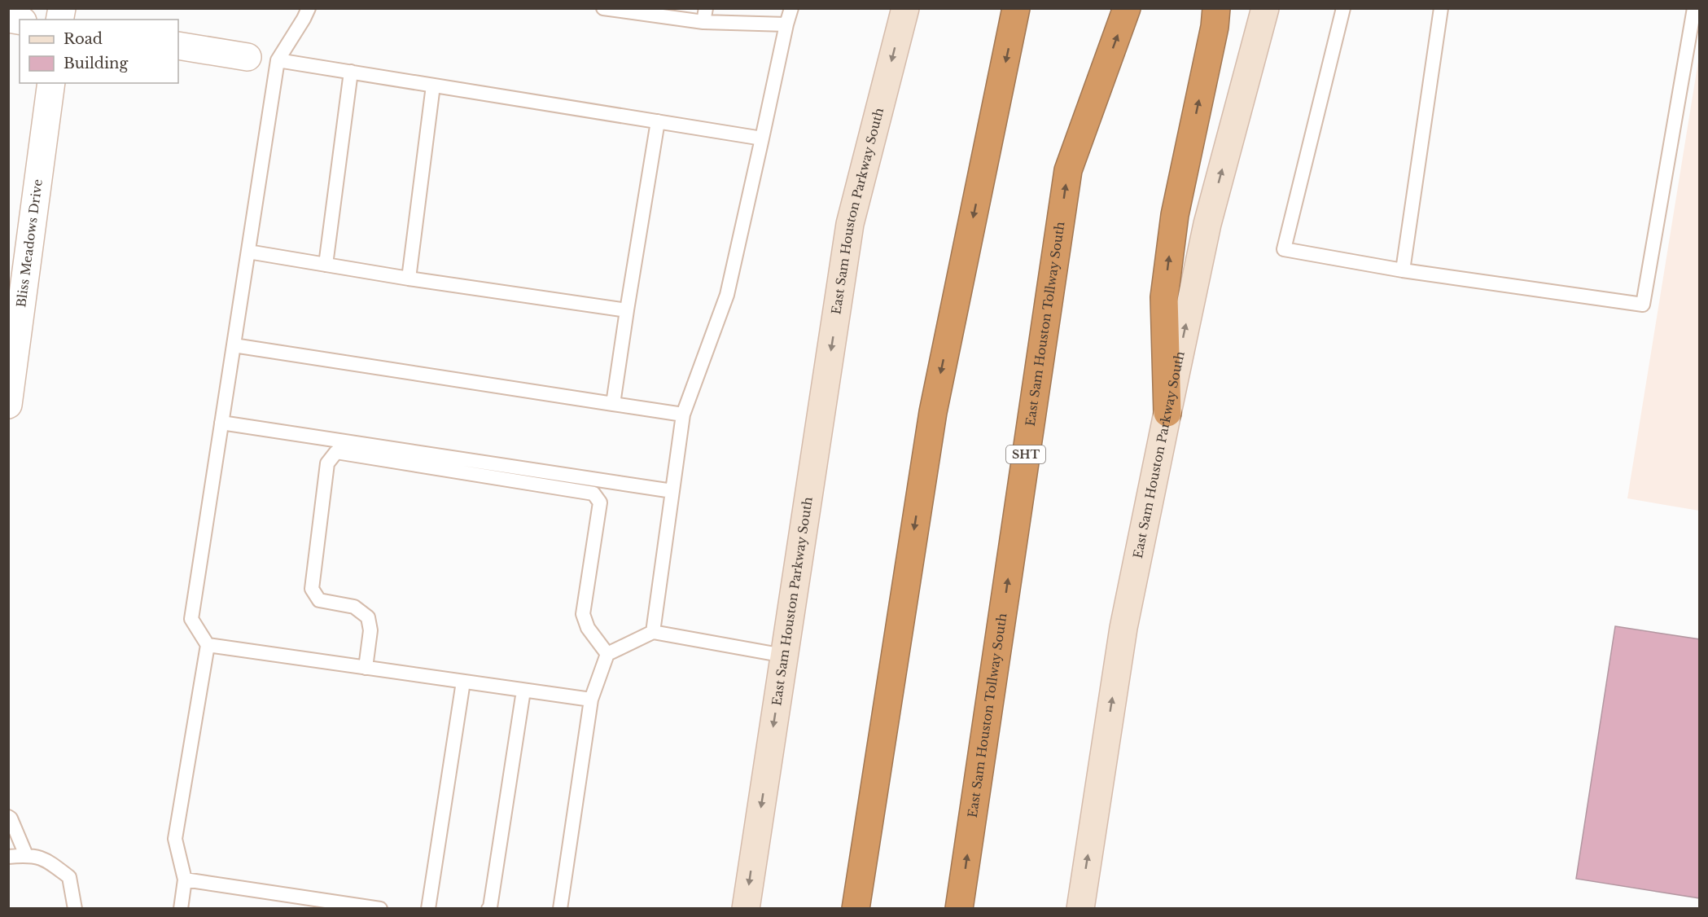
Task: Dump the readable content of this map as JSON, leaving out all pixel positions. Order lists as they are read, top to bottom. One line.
{"streets":{"highway":["East Sam Houston Tollway South","SHT"],"main road":["East Sam Houston Parkway South"],"street":["Bliss Meadows Drive"]},"legend":["Road","Building"]}
